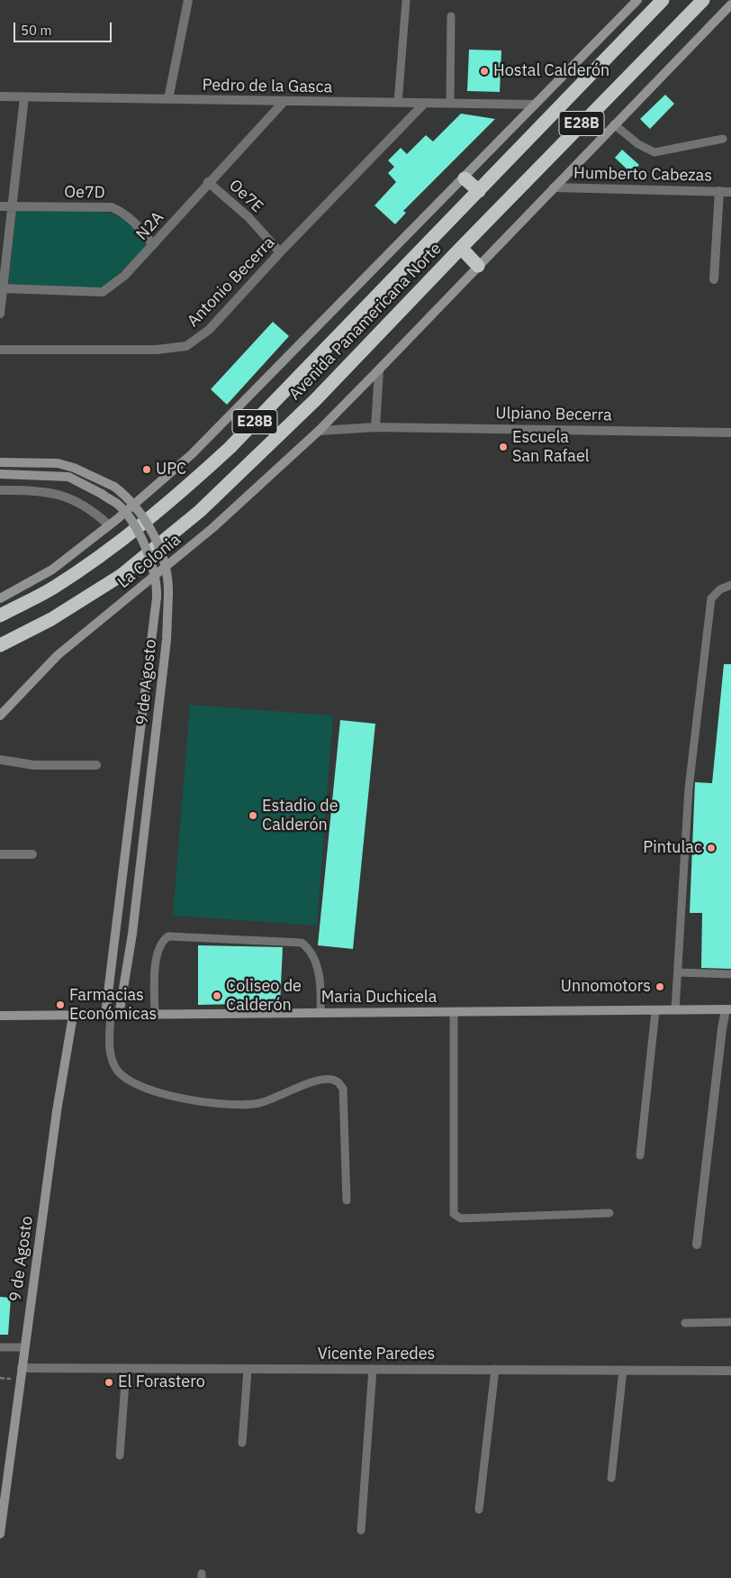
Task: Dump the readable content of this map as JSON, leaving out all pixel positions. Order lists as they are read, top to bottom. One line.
{"streets":{"highway":["E28B","Avenida Panamericana Norte"],"main road":["La Colonia","9 de Agosto","Maria Duchicela"],"street":["Pedro de la Gasca","Humberto Cabezas","Oe7D","Oe7E","N2A","Antonio Becerra","Ulpiano Becerra","Vicente Paredes"]},"crossings":[["Pedro de la Gasca","N2A"],["Pedro de la Gasca","Antonio Becerra"],["Pedro de la Gasca","Avenida Panamericana Norte"],["Oe7D","N2A"],["Oe7E","N2A"],["Oe7E","Antonio Becerra"],["Ulpiano Becerra","La Colonia"],["9 de Agosto","Maria Duchicela"],["9 de Agosto","Vicente Paredes"]],"places":["Hostal Calderón","Escuela San Rafael","UPC","Estadio de Calderón","Pintulac","Unnomotors","Coliseo de Calderón","Farmacias Económicas","El Forastero"],"scale_bar":"50 m"}
